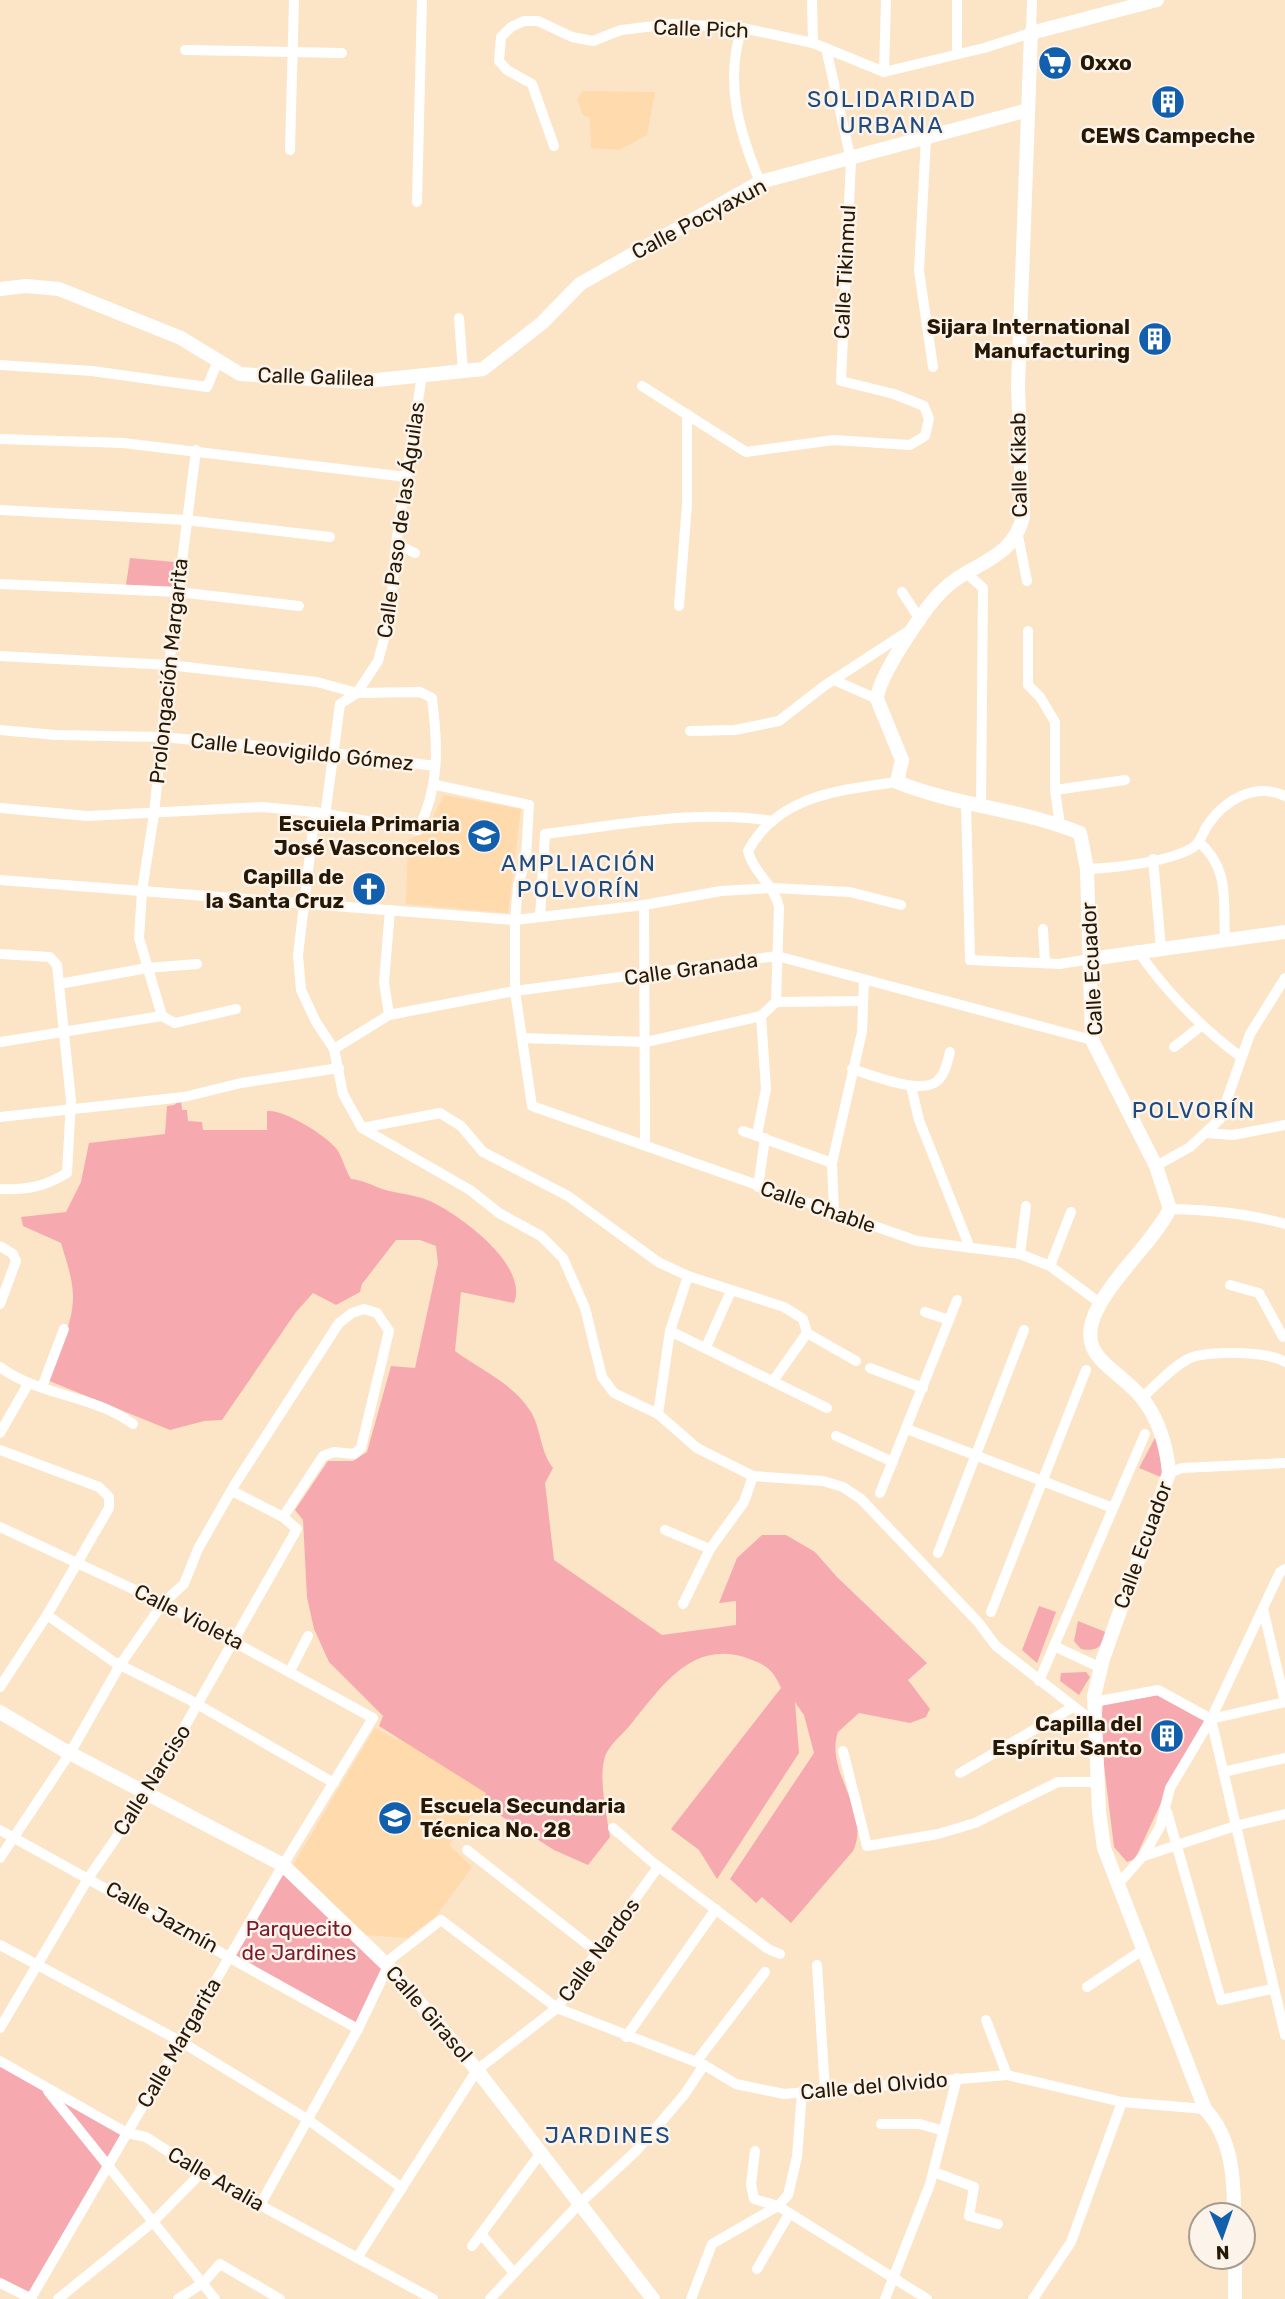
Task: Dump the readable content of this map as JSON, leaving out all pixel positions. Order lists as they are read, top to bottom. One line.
{"streets":{"street":["Calle Pich","Calle Pocyaxun","Calle Tikinmul","Calle Galilea","Calle Kikab","Calle Paso de las Águilas","Prolongación Margarita","Calle Leovigildo Gómez","Calle Granada","Calle Ecuador","Calle Chable","Calle Violeta","Calle Narciso","Calle Jazmín","Calle Nardos","Calle Girasol","Calle Margarita","Calle del Olvido","Calle Aralia"]},"crossings":[["Calle Pich","Calle Tikinmul"],["Calle Pocyaxun","Calle Tikinmul"],["Calle Pocyaxun","Calle Galilea"],["Calle Pocyaxun","Calle Kikab"],["Calle Galilea","Calle Paso de las Águilas"],["Calle Paso de las Águilas","Calle Leovigildo Gómez"],["Calle Paso de las Águilas","Calle Granada"],["Prolongación Margarita","Calle Leovigildo Gómez"],["Calle Granada","Calle Ecuador"],["Calle Ecuador","Calle Chable"],["Calle Ecuador","Calle del Olvido"],["Calle Violeta","Calle Narciso"],["Calle Violeta","Calle Margarita"],["Calle Narciso","Calle Jazmín"],["Calle Narciso","Calle Girasol"],["Calle Jazmín","Calle Margarita"],["Calle Nardos","Calle Girasol"],["Calle Nardos","Calle del Olvido"],["Calle Nardos","Calle Aralia"],["Calle Girasol","Calle Margarita"],["Calle Girasol","Calle del Olvido"],["Calle Margarita","Calle Aralia"]],"districts":["SOLIDARIDAD URBANA","AMPLIACIÓN POLVORÍN","POLVORÍN","JARDINES"],"parks":["Parquecito de Jardines"],"places":{"supermarket":["Oxxo"],"building":["CEWS Campeche","Sijara International Manufacturing","Capilla del Espíritu Santo"],"school or university":["Escuiela Primaria José Vasconcelos","Escuela Secundaria Técnica No. 28"],"church":["Capilla de la Santa Cruz"]},"north":"bottom"}
